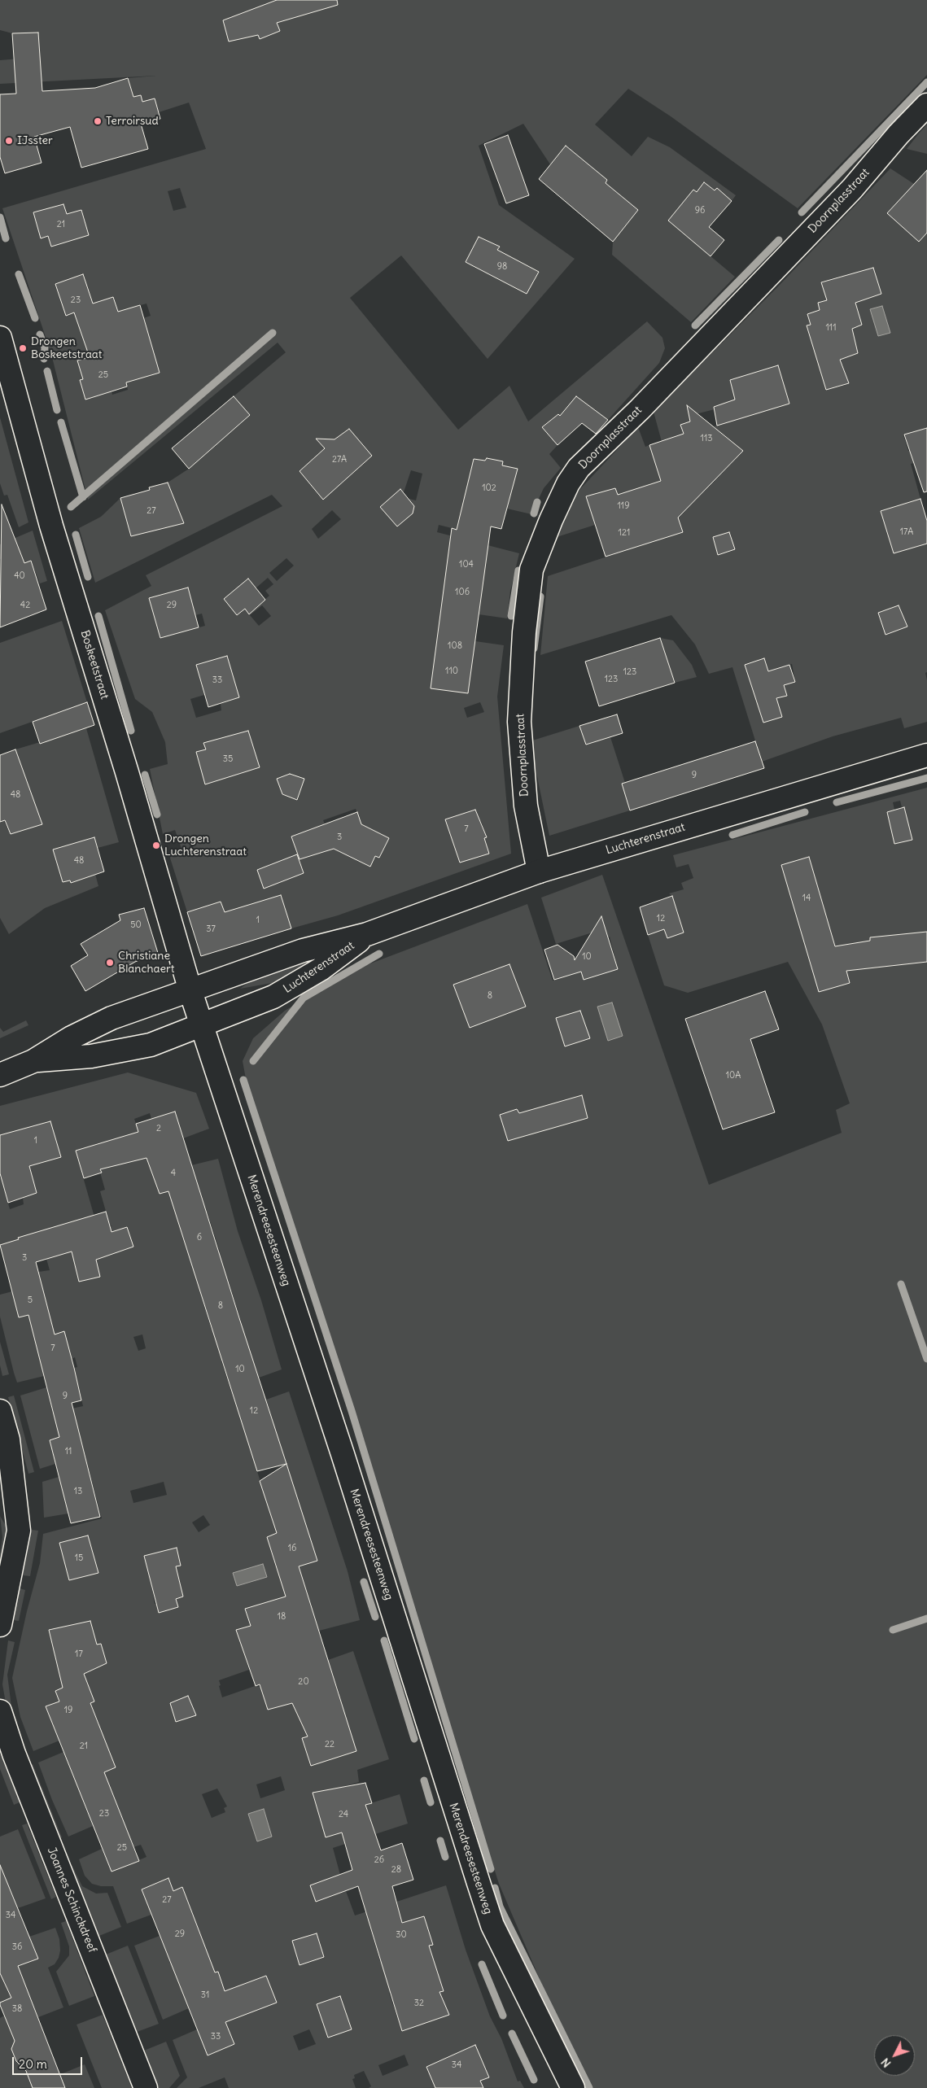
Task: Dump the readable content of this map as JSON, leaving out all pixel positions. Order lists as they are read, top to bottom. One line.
{"streets":{"street":["Doornplasstraat","Boskeetstraat","Luchterenstraat","Merendreesesteenweg","Joannes Schinckdreef"]},"crossings":[["Doornplasstraat","Luchterenstraat"],["Boskeetstraat","Luchterenstraat"],["Boskeetstraat","Merendreesesteenweg"],["Luchterenstraat","Merendreesesteenweg"]],"places":["Terroirsud","IJsster","Drongen Boskeetstraat","Drongen Luchterenstraat","Christiane Blanchaert"],"house_numbers":["96","21","98","23","111","25","113","27A","102","119","27","17A","121","104","40","106","42","29","108","110","123","123","33","35","9","48","7","3","48","14","12","1","50","37","10","8","10A","2","1","4","6","3","5","8","7","10","9","12","11","13","16","15","18","17","20","19","22","21","23","24","25","26","28","27","34","29","30","36","31","32","38","33","34"],"scale_bar":"20 m","north":"bottom left"}
